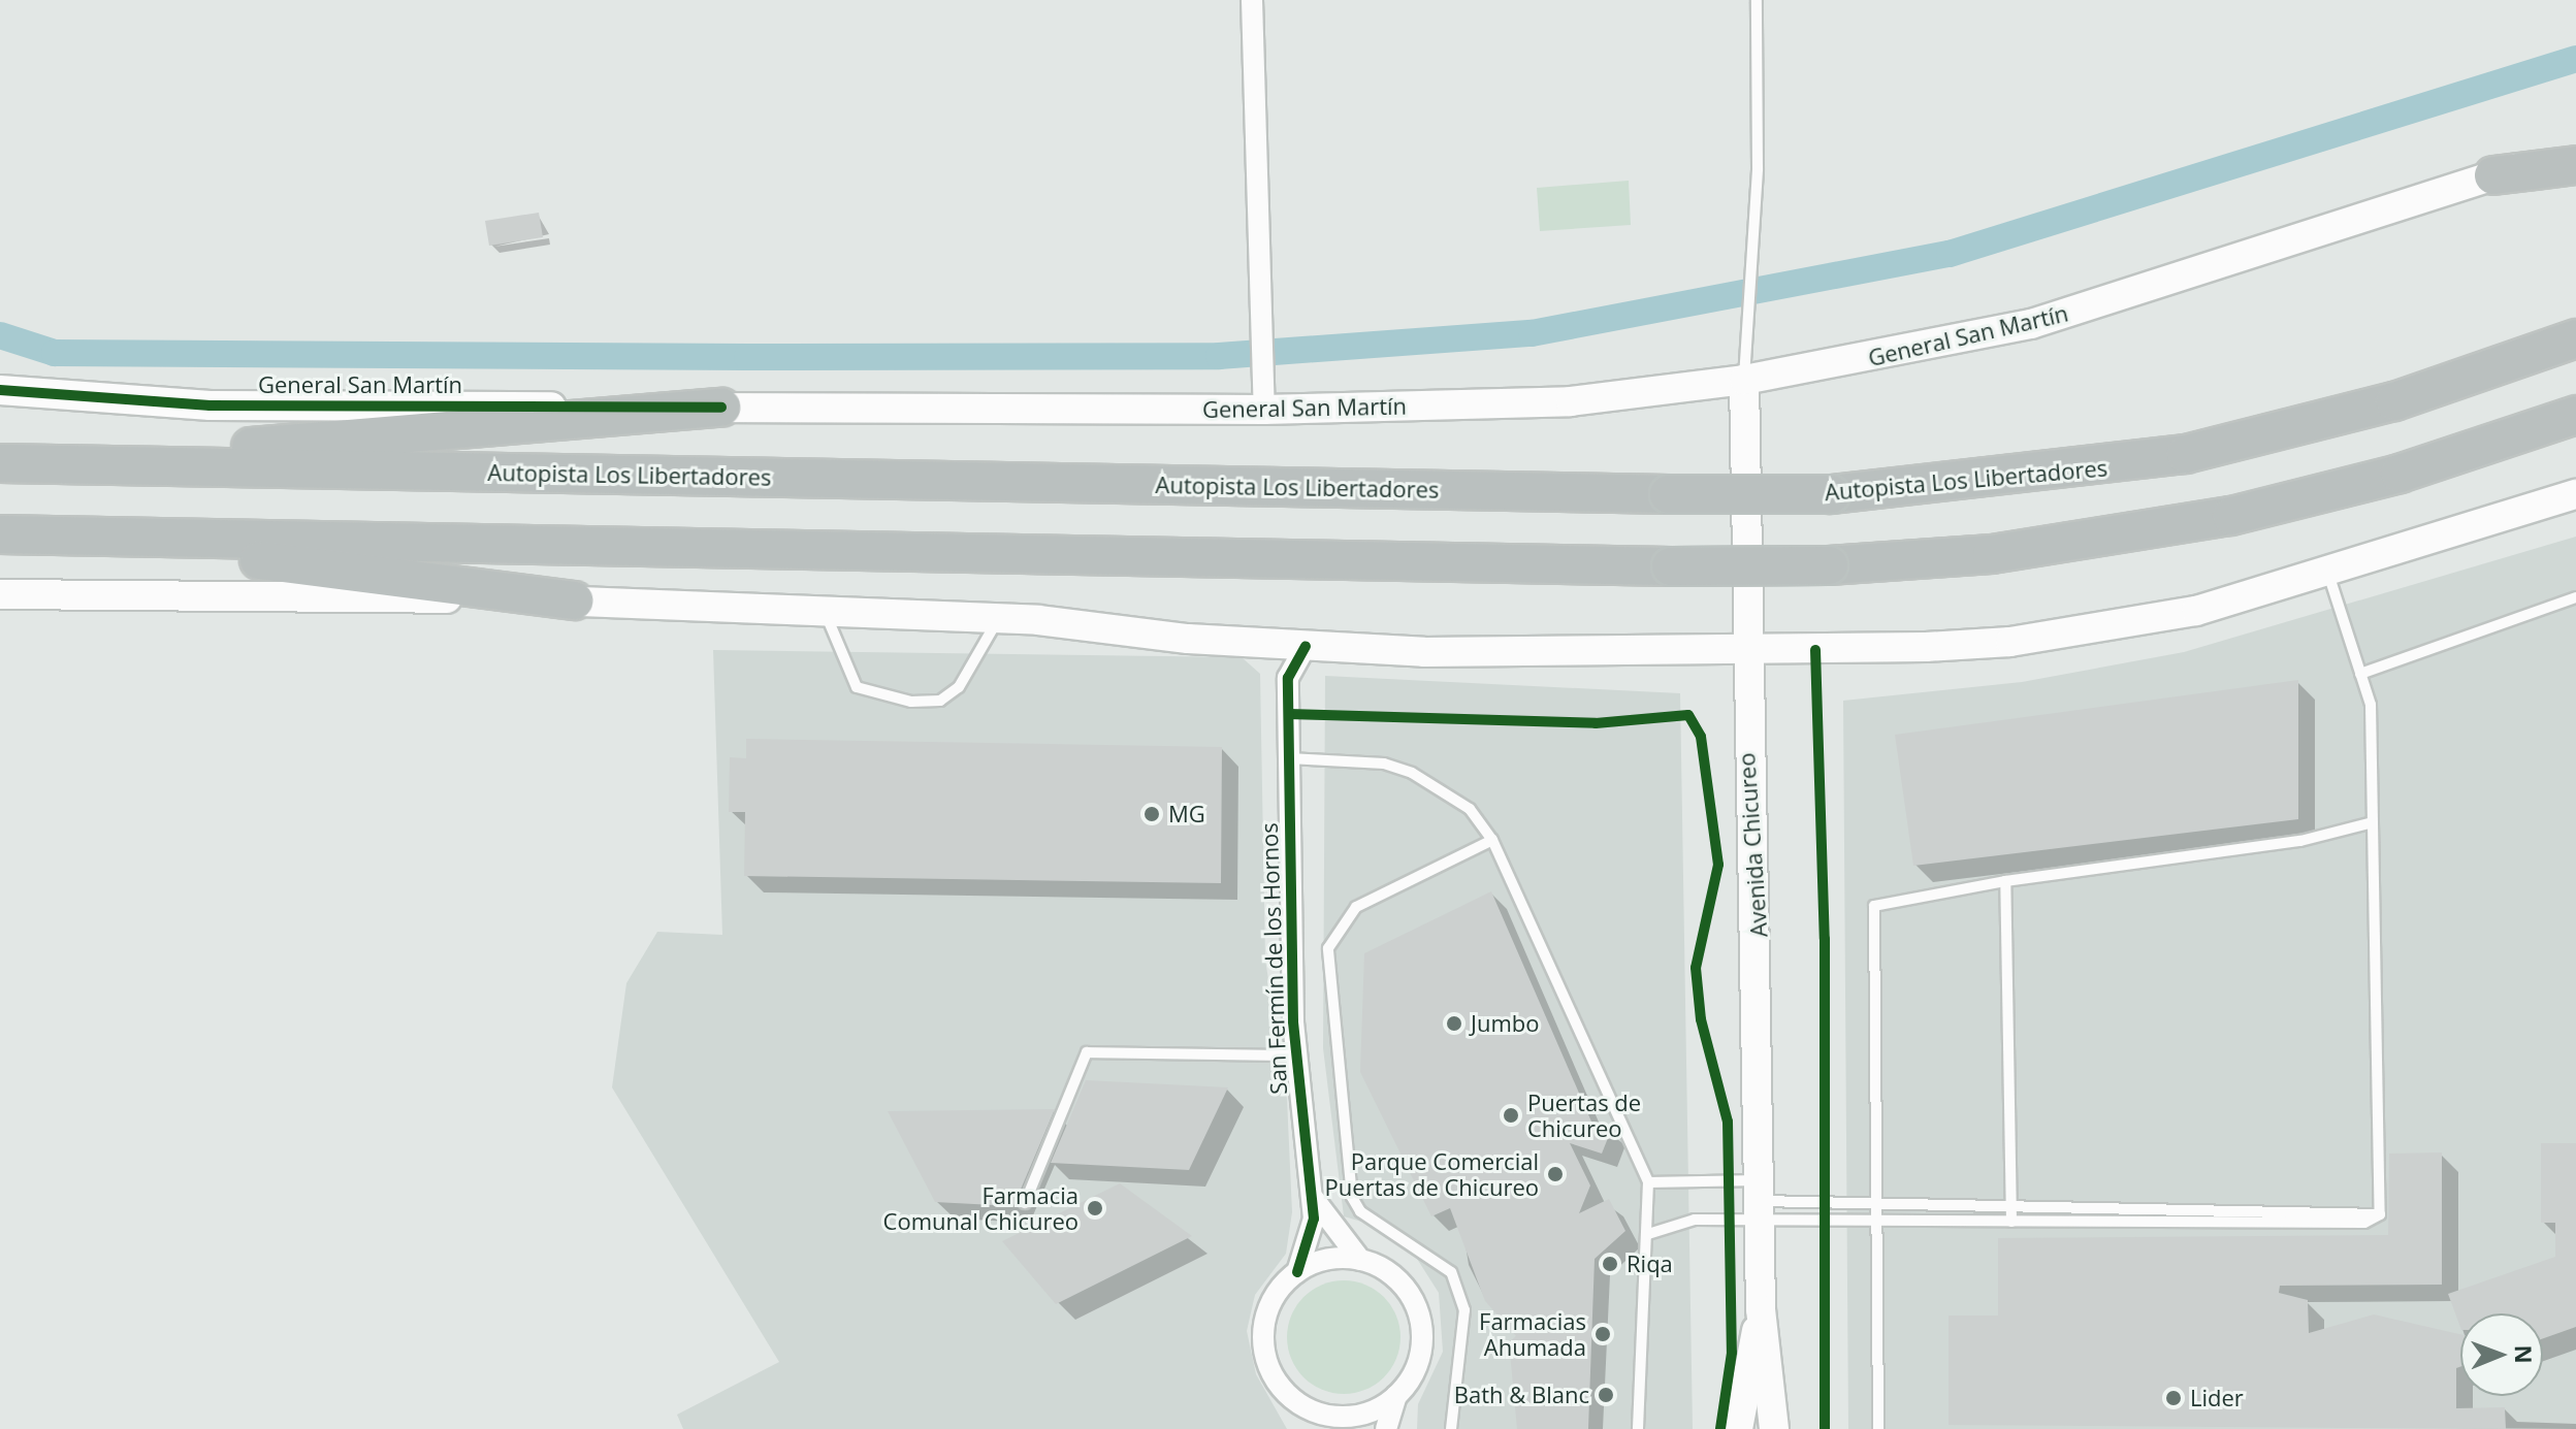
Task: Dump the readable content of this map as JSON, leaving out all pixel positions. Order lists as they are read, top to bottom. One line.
{"streets":{"highway":["Autopista Los Libertadores"],"main road":["General San Martín","Avenida Chicureo"],"street":["San Fermín de los Hornos"]},"crossings":[["General San Martín","Avenida Chicureo"]],"places":["MG","Jumbo","Puertas de Chicureo","Parque Comercial Puertas de Chicureo","Farmacia Comunal Chicureo","Riqa","Farmacias Ahumada","Bath & Blanc","Lider"],"north":"right"}
